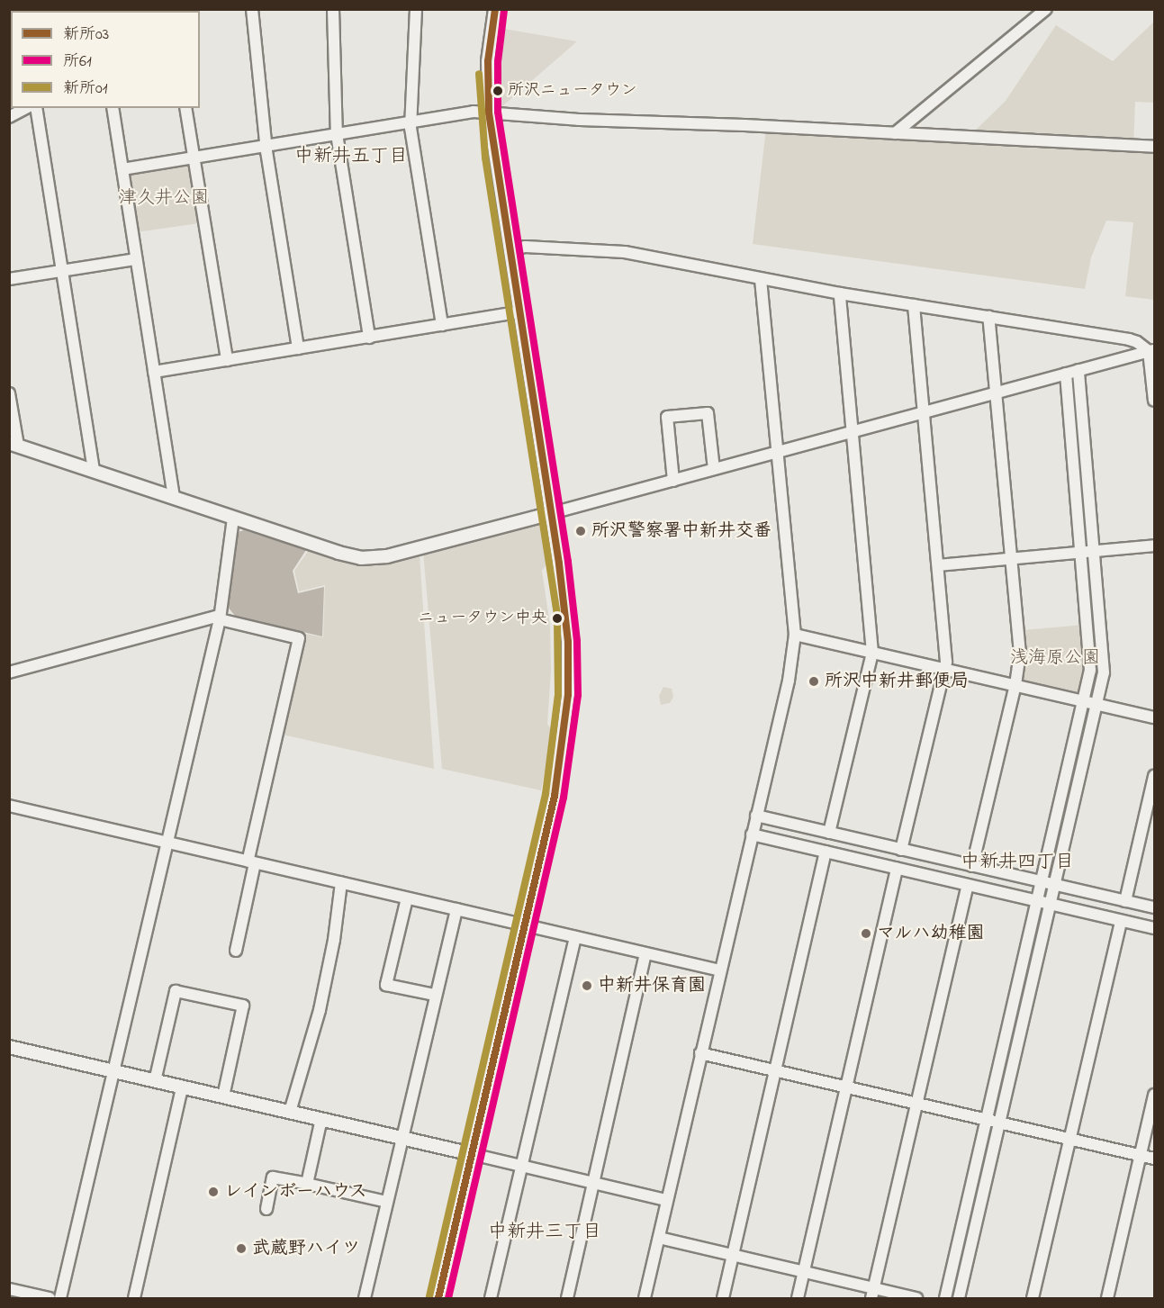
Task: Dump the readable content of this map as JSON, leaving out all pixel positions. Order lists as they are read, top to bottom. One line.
{"districts":["中新井五丁目","中新井四丁目","中新井三丁目"],"parks":["津久井公園","浅海原公園"],"places":["所沢ニュータウン","所沢警察署中新井交番","ニュータウン中央","所沢中新井郵便局","マルハ幼稚園","中新井保育園","レインボーハウス","武蔵野ハイツ"],"lines":["transit line 新所03","transit line 所61","transit line 新所01"],"legend":["新所03","所61","新所01"]}
